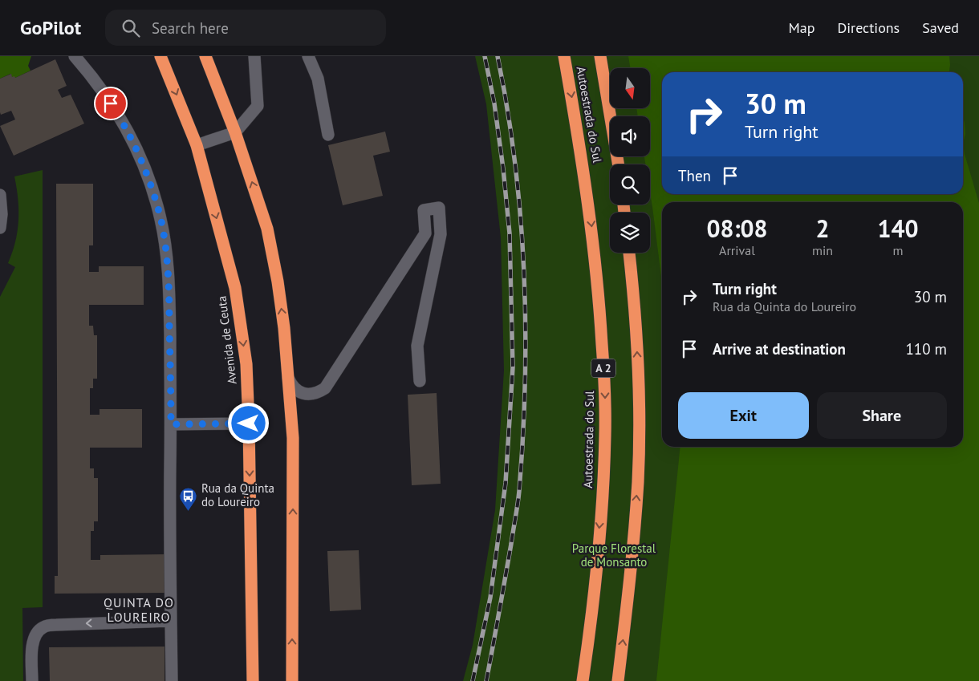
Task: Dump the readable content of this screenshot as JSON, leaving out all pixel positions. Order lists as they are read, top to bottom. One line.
{"streets":{"highway":["Autoestrada do Sul","Avenida de Ceuta","A 2"]},"districts":["QUINTA DO LOUREIRO"],"parks":["Parque Florestal de Monsanto"],"places":{"bus stop":["Rua da Quinta do Loureiro"]},"north":"bottom","page":{"header":"GoPilot","search":"Search here","nav":["Map","Directions","Saved"],"turn":["30 m","Turn right"],"then":"Then","eta":["08:08","Arrival","2","min","140","m"],"list":[{"name":"Turn right","note":"Rua da Quinta do Loureiro","value":"30 m"},{"name":"Arrive at destination","value":"110 m"}],"buttons":["Exit","Share"]}}
